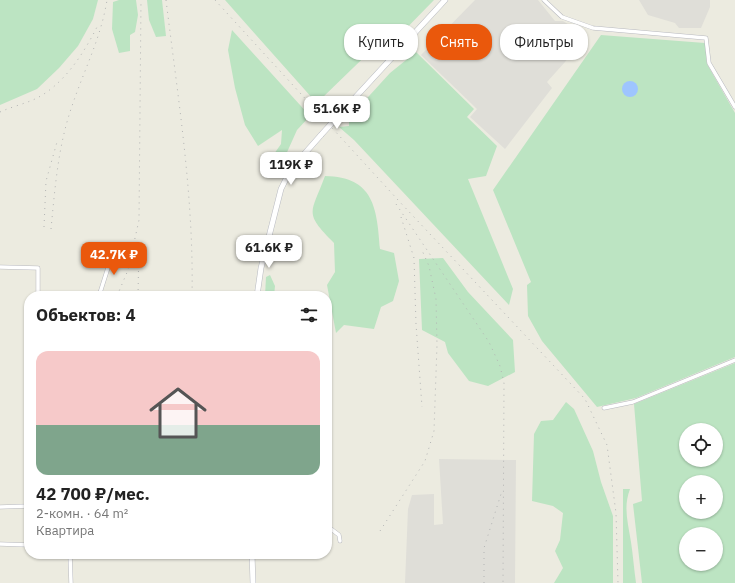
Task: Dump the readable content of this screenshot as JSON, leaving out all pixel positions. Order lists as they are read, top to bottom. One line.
{"page":{"chip":["Купить","Снять","Фильтры"],"price":["51.6K ₽","119K ₽","61.6K ₽","42.7K ₽"],"heading":"Объектов: 4","list":[{"name":"42 700 ₽/мес.","note":"2-комн. · 64 m² · Квартира"}],"map_buttons":["+","−"]}}
